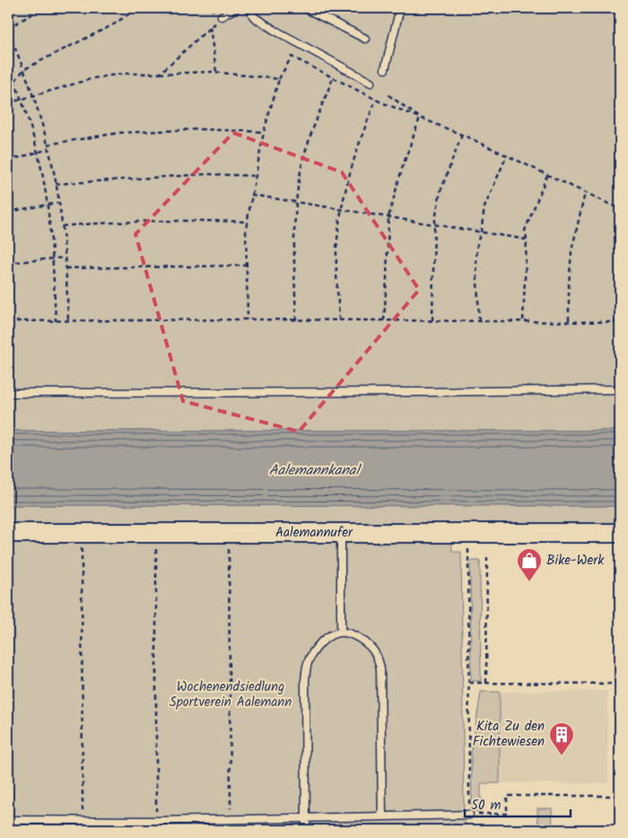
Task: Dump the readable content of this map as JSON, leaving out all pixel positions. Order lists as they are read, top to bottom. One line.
{"streets":{"street":["Aalemannufer"]},"water":["Aalemannkanal"],"parks":["Wochenendsiedlung Sportverein Aalemann"],"places":{"shop":["Bike-Werk"],"building":["Kita Zu den Fichtewiesen"]},"scale_bar":"50 m"}
